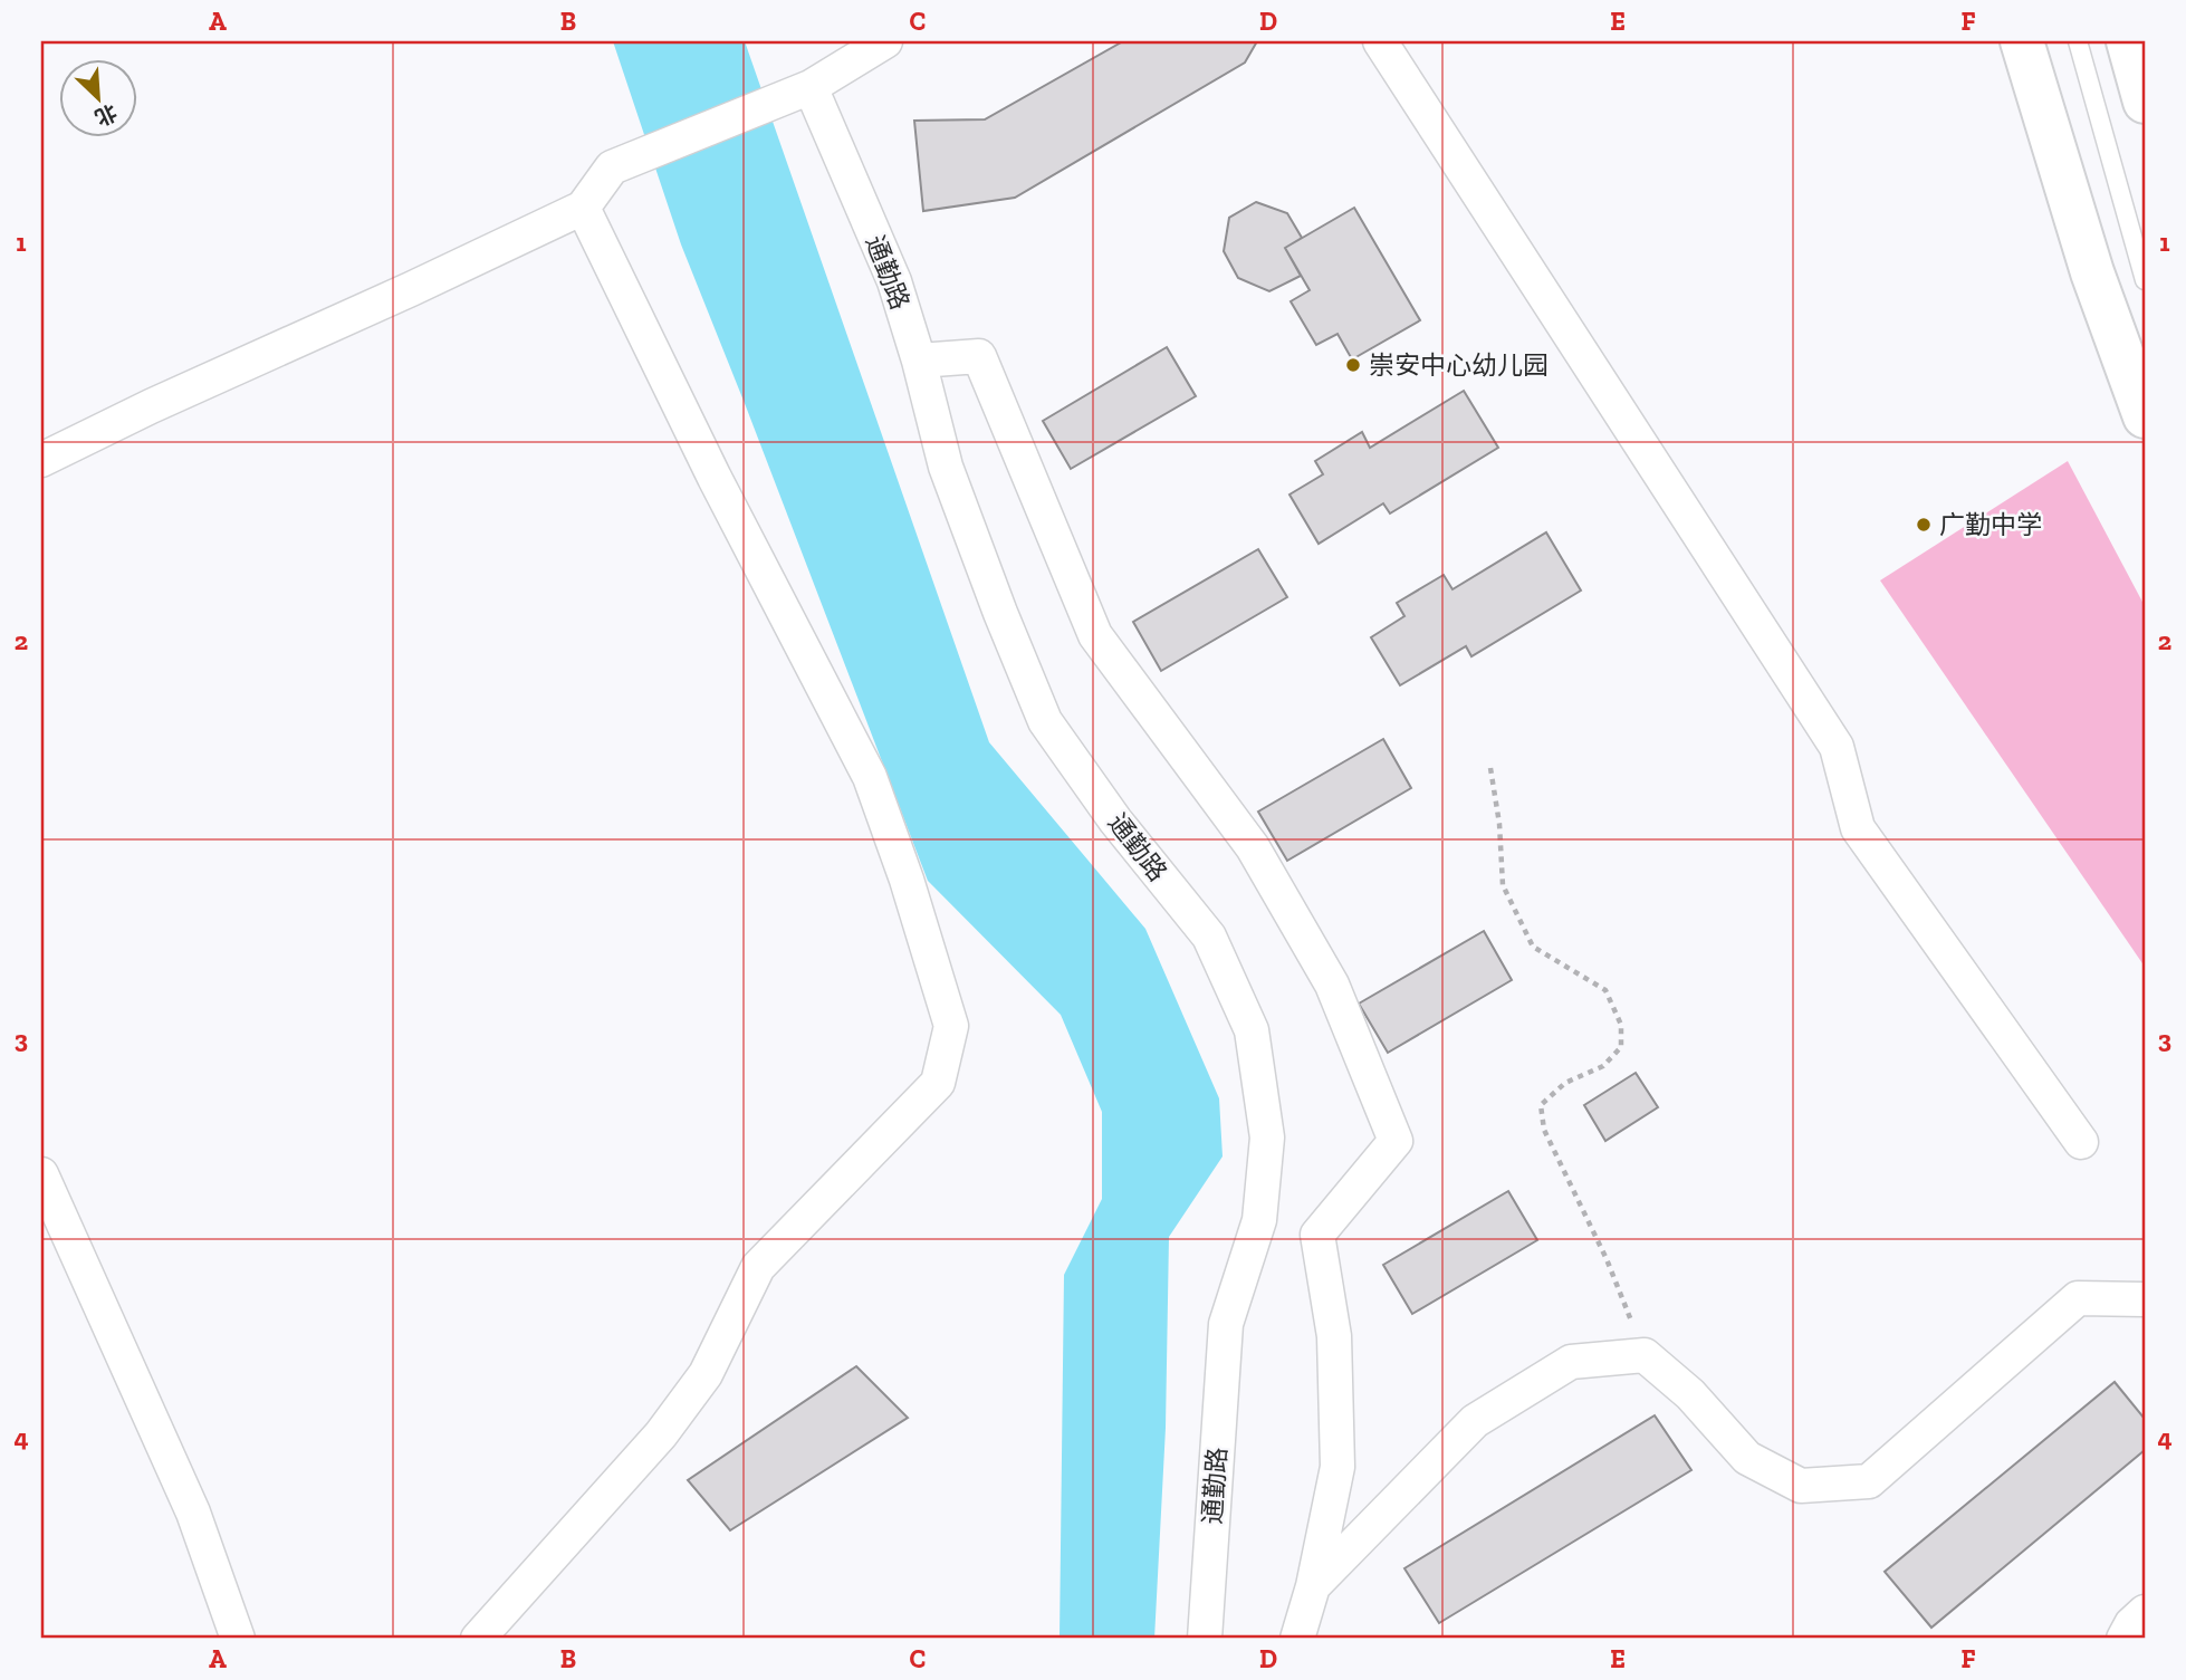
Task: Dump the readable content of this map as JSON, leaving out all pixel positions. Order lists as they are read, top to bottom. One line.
{"streets":{"street":["通勤路"]},"places":["崇安中心幼儿园","广勤中学"],"north":"bottom right","grid":{"columns":["A","B","C","D","E","F"],"rows":["1","2","3","4"]}}
